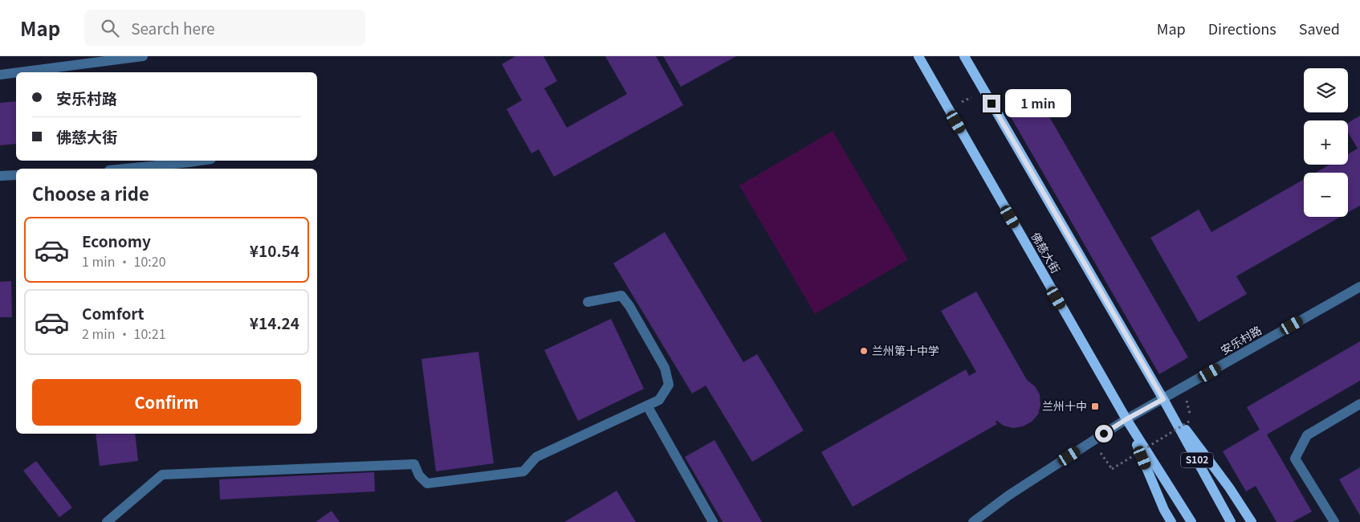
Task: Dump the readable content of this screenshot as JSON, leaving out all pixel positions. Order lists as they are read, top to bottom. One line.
{"streets":{"main road":["佛慈大街","S102"],"street":["安乐村路"]},"crossings":[["佛慈大街","安乐村路"],["安乐村路","S102"]],"places":{"other":["兰州第十中学"],"transit":["兰州十中"]},"page":{"header":"Map","search":"Search here","nav":["Map","Directions","Saved"],"map_buttons":["+","−"],"banner":["安乐村路","佛慈大街"],"bubble":"1 min","heading":"Choose a ride","list":[{"name":"Economy","note":"1 min · 10:20","value":"¥10.54"},{"name":"Comfort","note":"2 min · 10:21","value":"¥14.24"}],"buttons":"Confirm"}}
